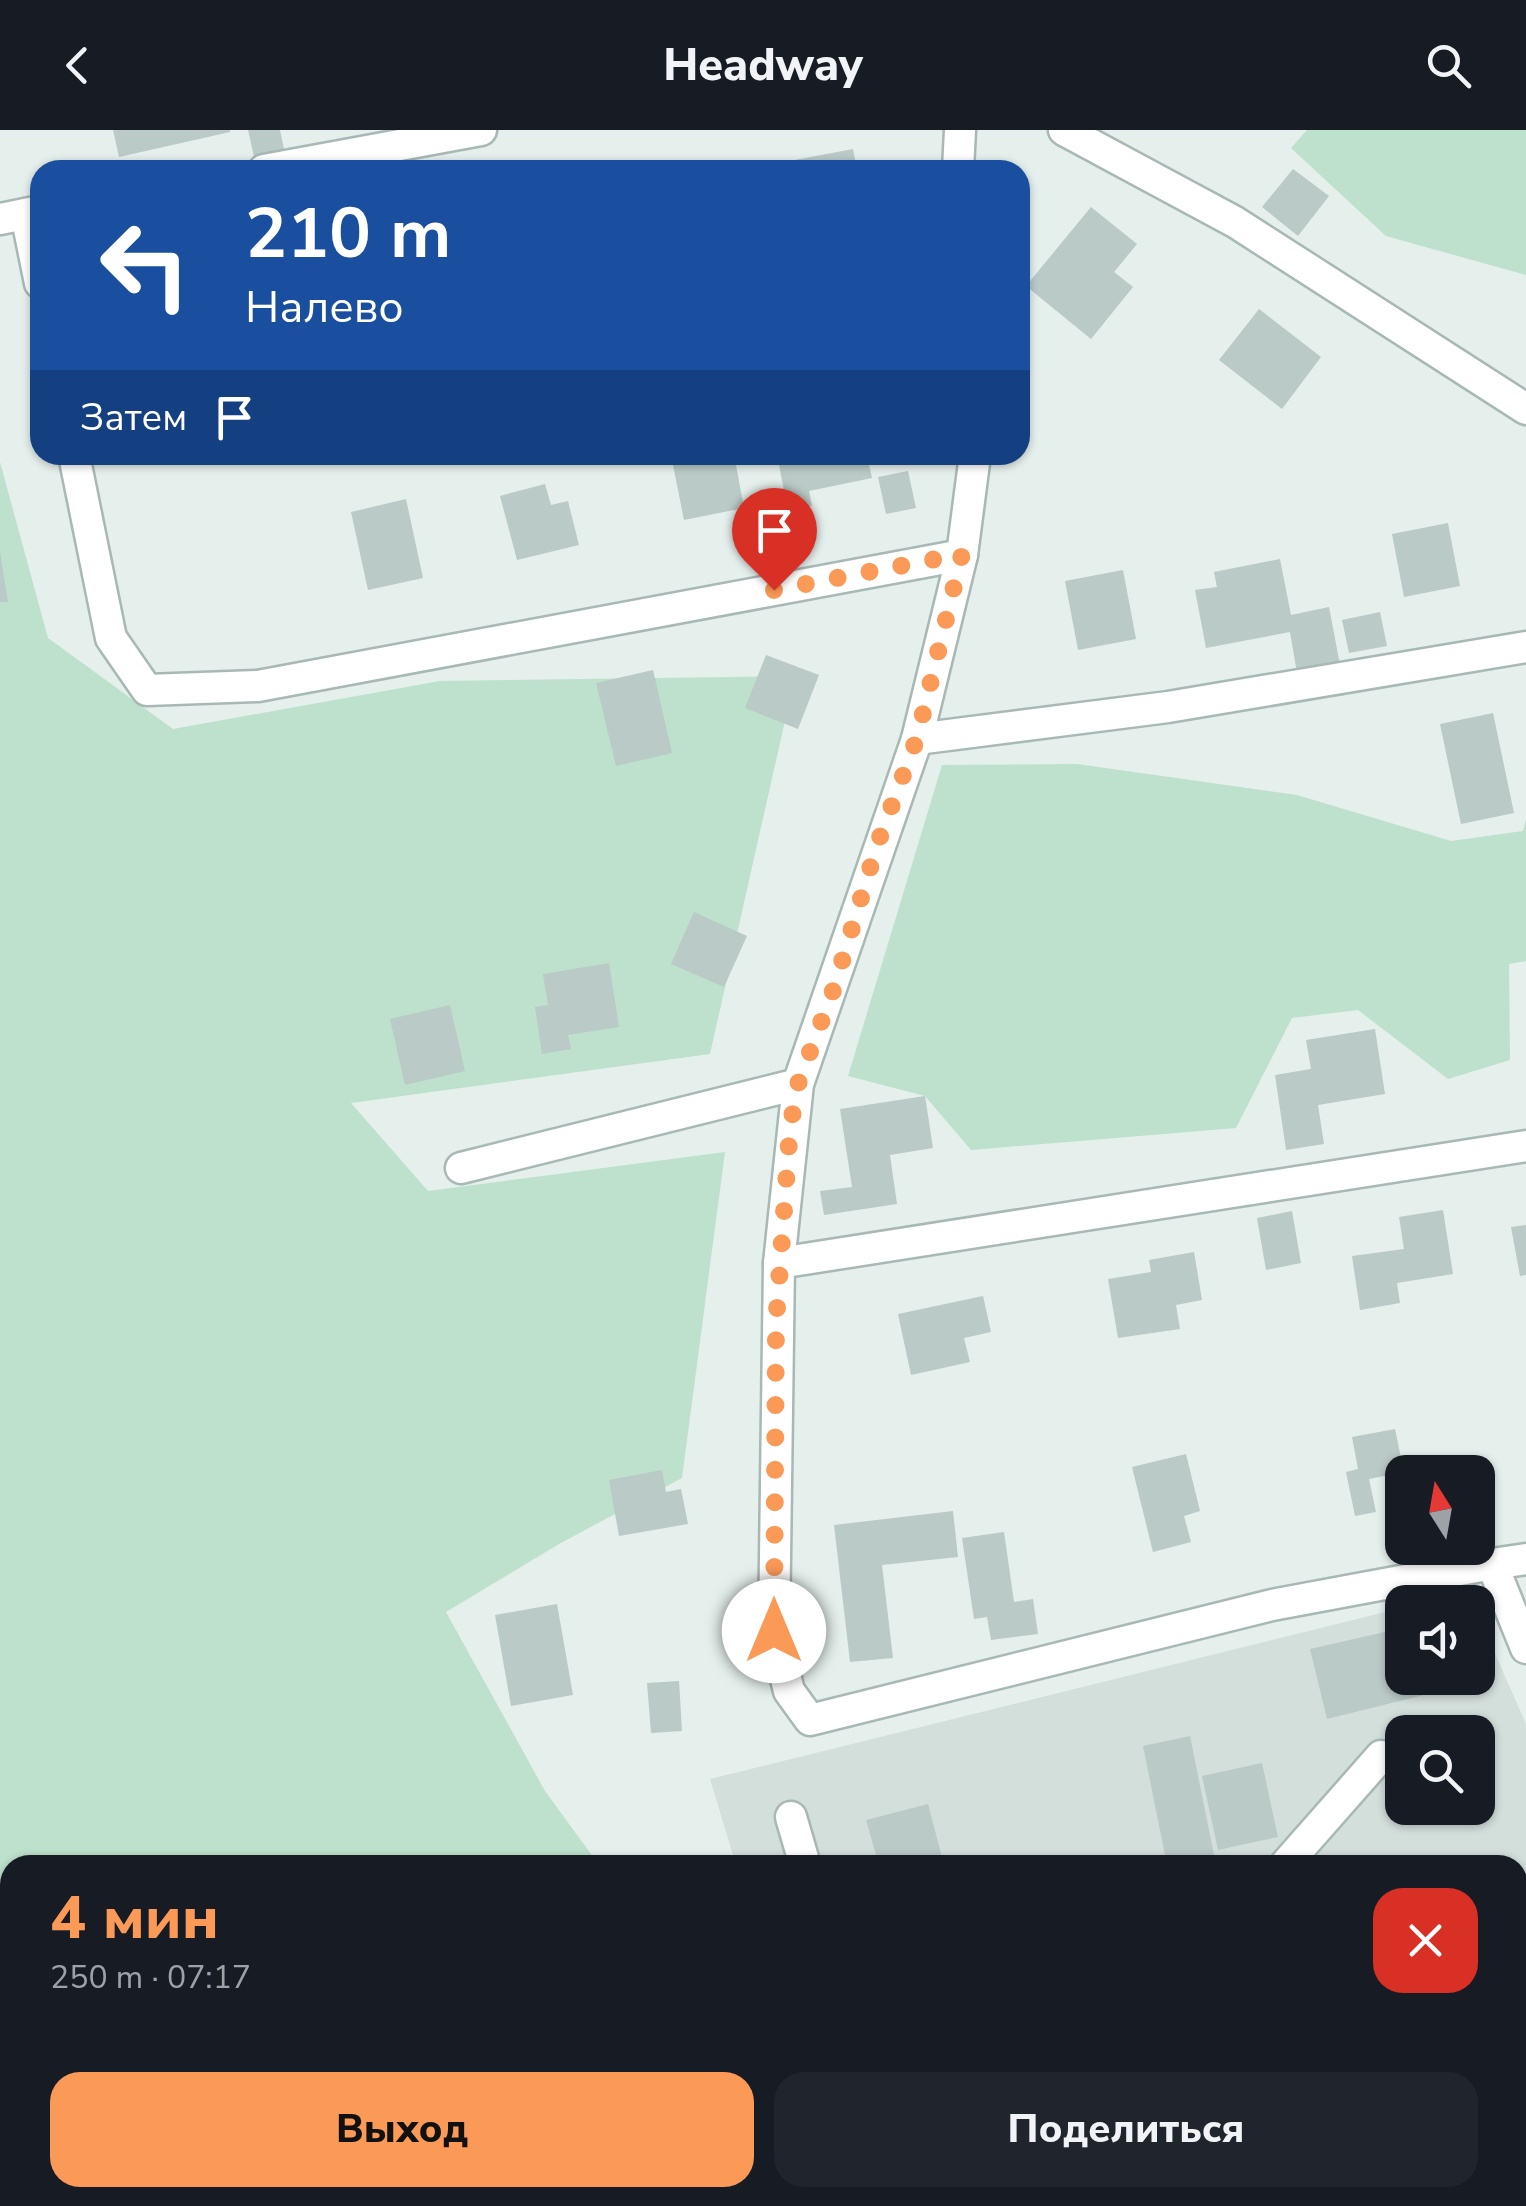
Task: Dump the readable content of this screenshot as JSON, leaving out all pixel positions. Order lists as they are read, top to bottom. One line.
{"north":"top","page":{"header":"Headway","turn":["210 m","Налево"],"then":"Затем","heading":["4 мин","250 m · 07:17"],"buttons":["Выход","Поделиться"]}}
